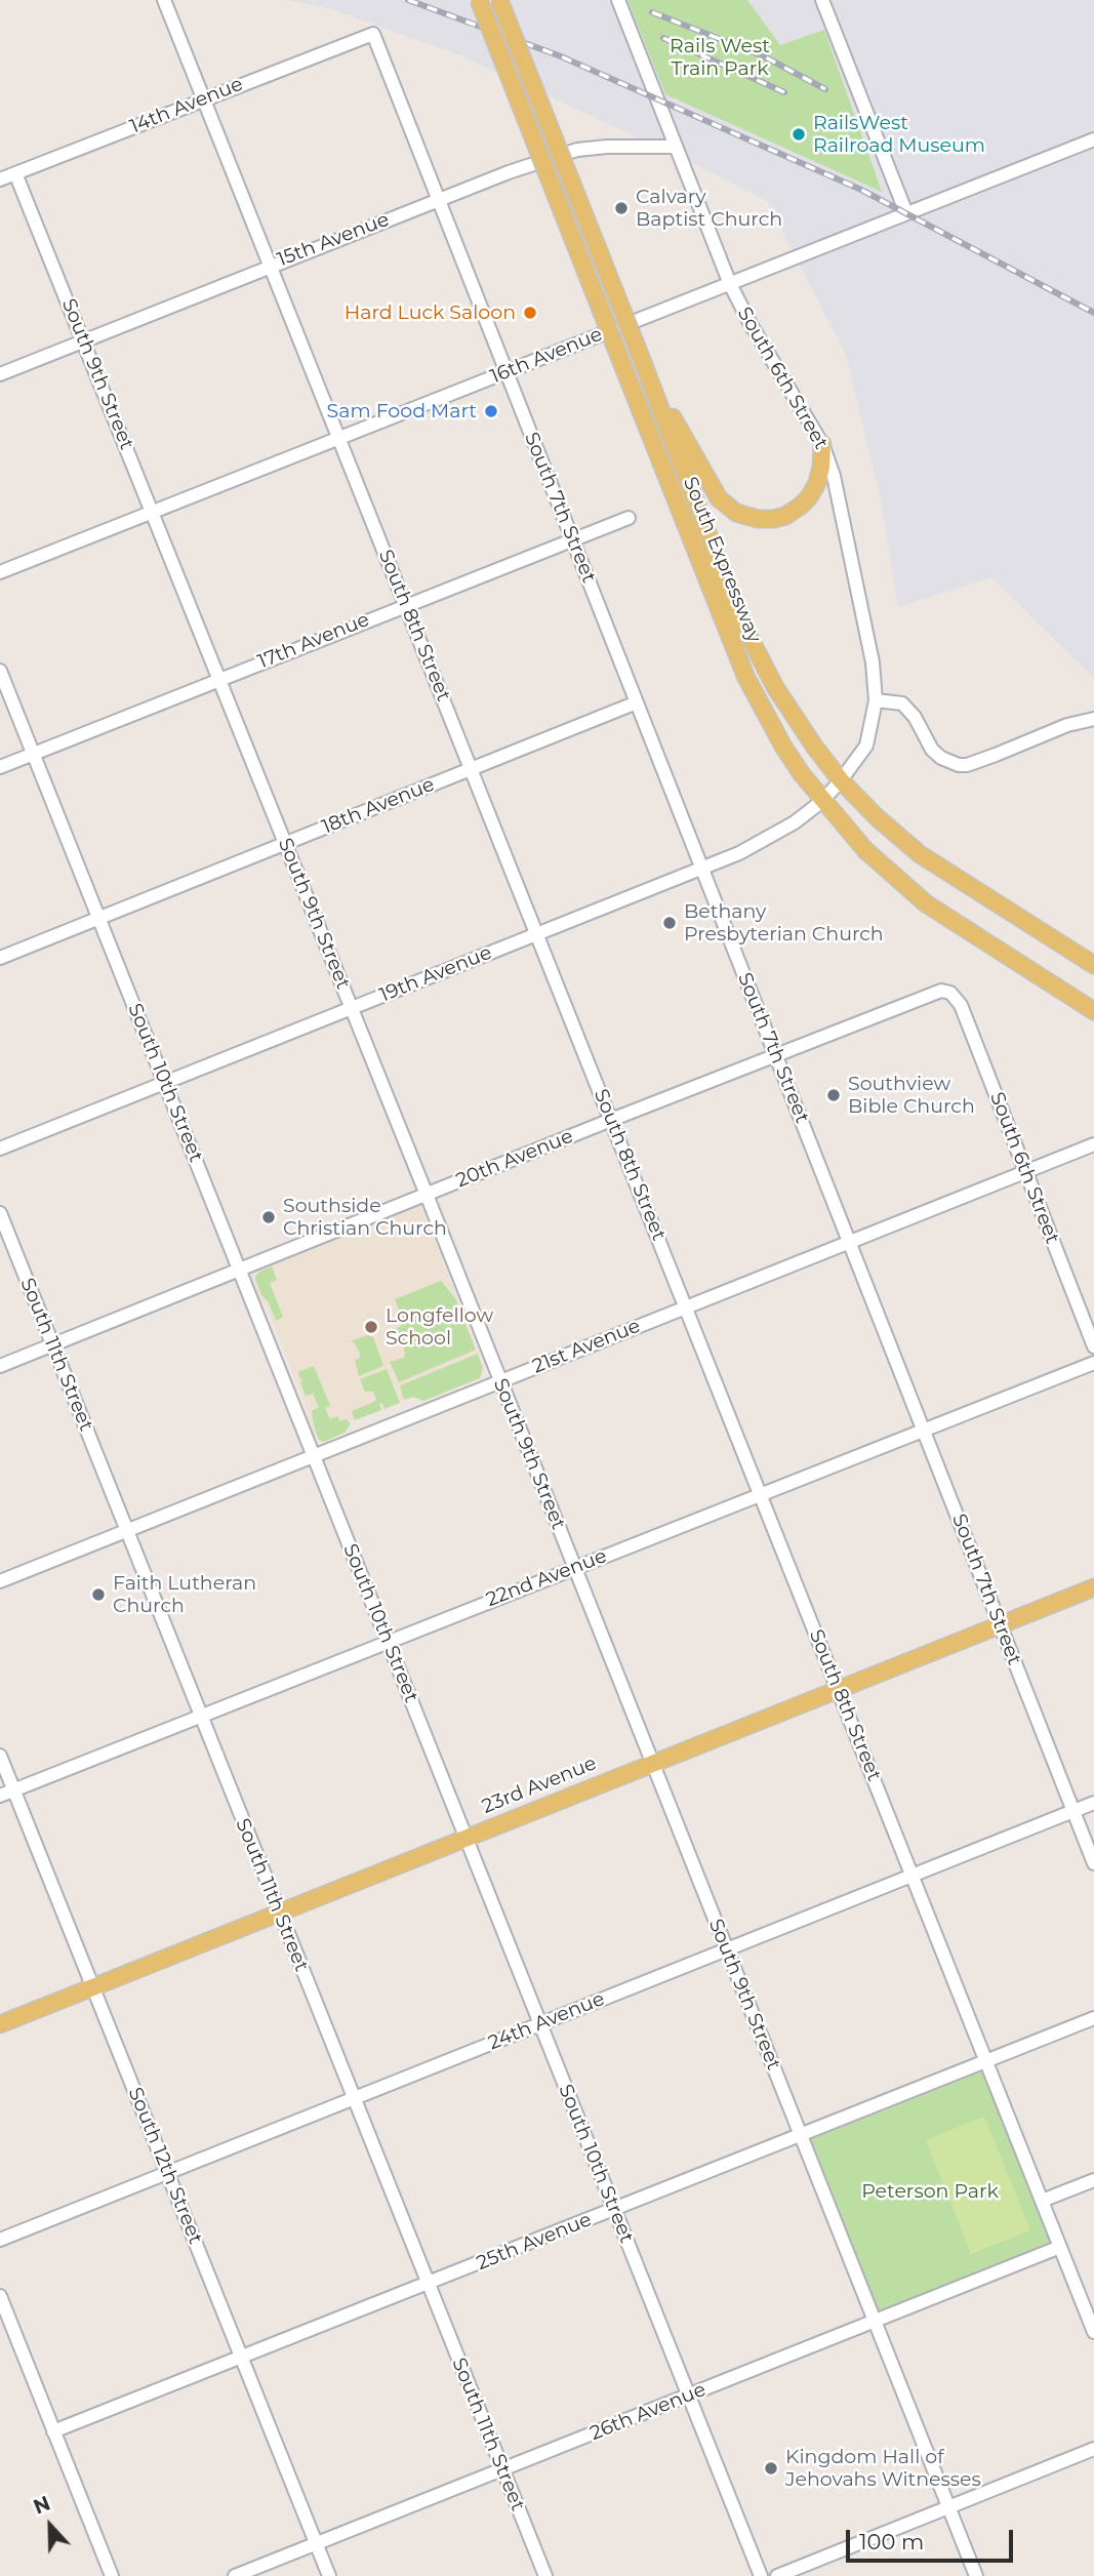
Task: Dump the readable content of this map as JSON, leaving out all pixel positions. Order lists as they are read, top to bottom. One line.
{"streets":{"main road":["South Expressway","23rd Avenue"],"street":["14th Avenue","15th Avenue","16th Avenue","South 9th Street","South 6th Street","South 7th Street","South 8th Street","17th Avenue","18th Avenue","19th Avenue","South 10th Street","20th Avenue","21st Avenue","South 11th Street","22nd Avenue","24th Avenue","South 12th Street","25th Avenue","26th Avenue"]},"crossings":[["14th Avenue","South 9th Street"],["14th Avenue","South 7th Street"],["14th Avenue","South 8th Street"],["15th Avenue","South 9th Street"],["15th Avenue","South 6th Street"],["15th Avenue","South 7th Street"],["15th Avenue","South 8th Street"],["16th Avenue","South 9th Street"],["16th Avenue","South 6th Street"],["16th Avenue","South 7th Street"],["16th Avenue","South 8th Street"],["South 9th Street","17th Avenue"],["South 9th Street","18th Avenue"],["South 9th Street","19th Avenue"],["South 9th Street","20th Avenue"],["South 9th Street","21st Avenue"],["South 9th Street","22nd Avenue"],["South 9th Street","23rd Avenue"],["South 9th Street","24th Avenue"],["South 9th Street","25th Avenue"],["South 9th Street","26th Avenue"],["South 6th Street","South Expressway"],["South 6th Street","19th Avenue"],["South 6th Street","20th Avenue"],["South 6th Street","21st Avenue"],["South 7th Street","17th Avenue"],["South 7th Street","18th Avenue"],["South 7th Street","19th Avenue"],["South 7th Street","20th Avenue"],["South 7th Street","21st Avenue"],["South 7th Street","22nd Avenue"],["South 7th Street","23rd Avenue"],["South 7th Street","24th Avenue"],["South Expressway","19th Avenue"],["South 8th Street","17th Avenue"],["South 8th Street","18th Avenue"],["South 8th Street","19th Avenue"],["South 8th Street","20th Avenue"],["South 8th Street","21st Avenue"],["South 8th Street","22nd Avenue"],["South 8th Street","23rd Avenue"],["South 8th Street","24th Avenue"],["South 8th Street","25th Avenue"],["South 8th Street","26th Avenue"],["17th Avenue","South 10th Street"],["18th Avenue","South 10th Street"],["19th Avenue","South 10th Street"],["South 10th Street","20th Avenue"],["South 10th Street","21st Avenue"],["South 10th Street","22nd Avenue"],["South 10th Street","23rd Avenue"],["South 10th Street","24th Avenue"],["South 10th Street","25th Avenue"],["South 10th Street","26th Avenue"],["20th Avenue","South 11th Street"],["21st Avenue","South 11th Street"],["South 11th Street","22nd Avenue"],["South 11th Street","23rd Avenue"],["South 11th Street","24th Avenue"],["South 11th Street","25th Avenue"],["South 11th Street","26th Avenue"],["22nd Avenue","South 12th Street"],["23rd Avenue","South 12th Street"],["24th Avenue","South 12th Street"],["South 12th Street","25th Avenue"],["South 12th Street","26th Avenue"]],"parks":["Rails West Train Park","Peterson Park"],"places":["RailsWest Railroad Museum","Calvary Baptist Church","Hard Luck Saloon","Sam Food Mart","Bethany Presbyterian Church","Southview Bible Church","Southside Christian Church","Longfellow School","Faith Lutheran Church","Kingdom Hall of Jehovahs Witnesses"],"scale_bar":"100 m","north":"top"}
